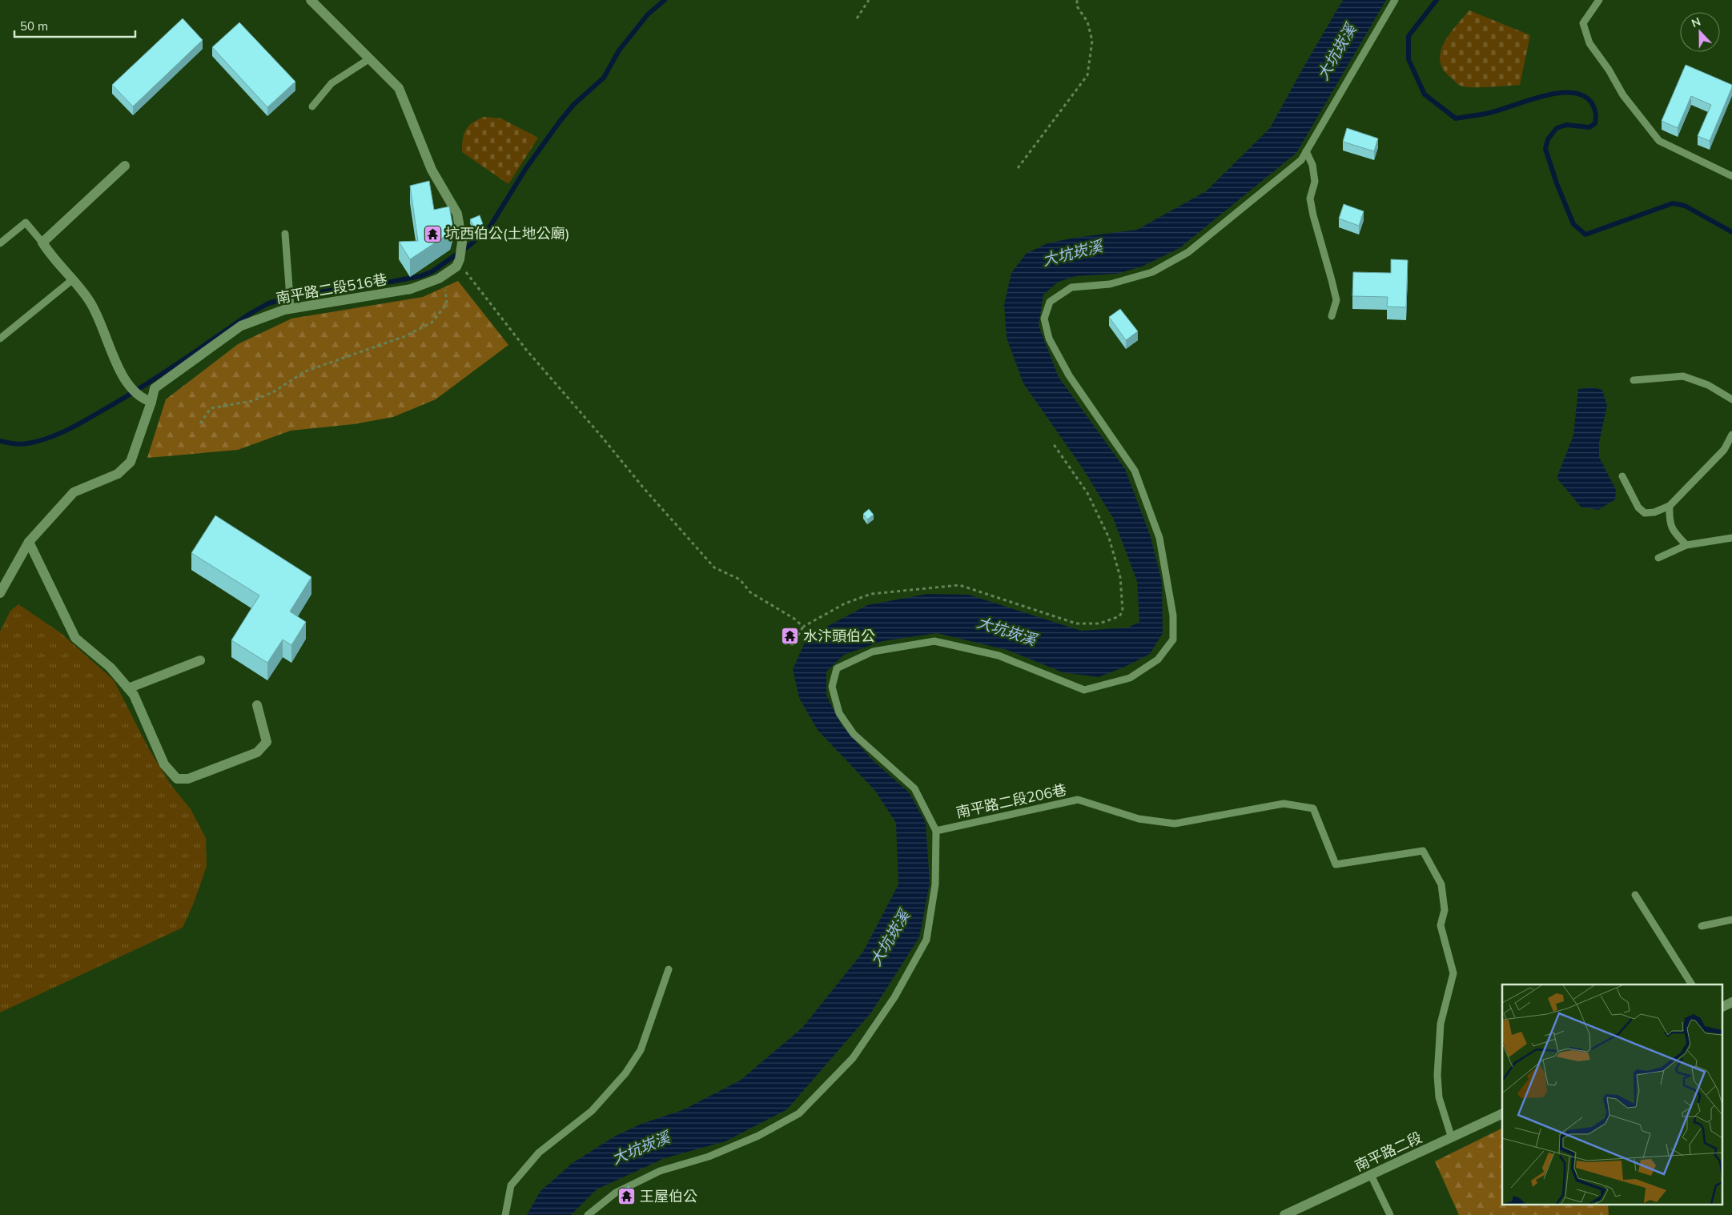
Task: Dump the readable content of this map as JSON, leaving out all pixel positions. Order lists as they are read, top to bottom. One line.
{"streets":{"street":["南平路二段516巷","南平路二段"],"lane":["南平路二段206巷"]},"crossings":[["南平路二段206巷","南平路二段"]],"water":["大坑崁溪"],"places":{"temple":["坑西伯公(土地公廟)","水汴頭伯公","王屋伯公"]},"scale_bar":"50 m","north":"top"}
